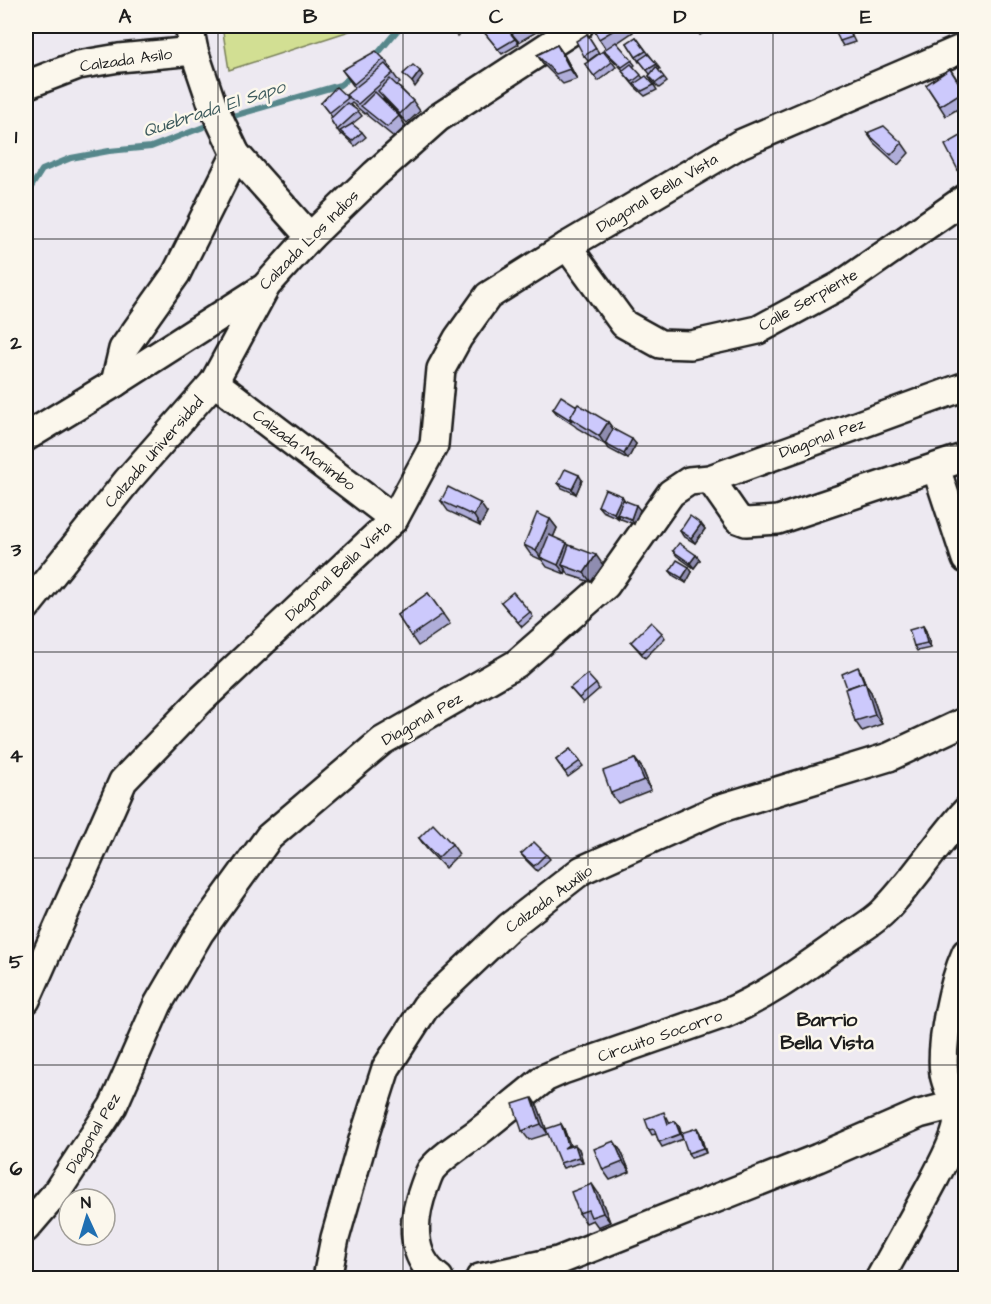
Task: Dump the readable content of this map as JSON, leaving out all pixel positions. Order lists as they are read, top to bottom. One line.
{"streets":{"street":["Calzada Asilo","Diagonal Bella Vista","Calzada Los Indios","Calle Serpiente","Diagonal Pez","Calzada Monimbo","Calzada Universidad","Calzada Auxilio","Circuito Socorro"]},"crossings":[["Diagonal Bella Vista","Calle Serpiente"],["Diagonal Bella Vista","Calzada Monimbo"],["Calzada Los Indios","Calzada Universidad"],["Calzada Monimbo","Calzada Universidad"]],"districts":["Barrio Bella Vista"],"water":["Quebrada El Sapo"],"north":"top","grid":{"columns":["A","B","C","D","E"],"rows":["1","2","3","4","5","6"]}}
